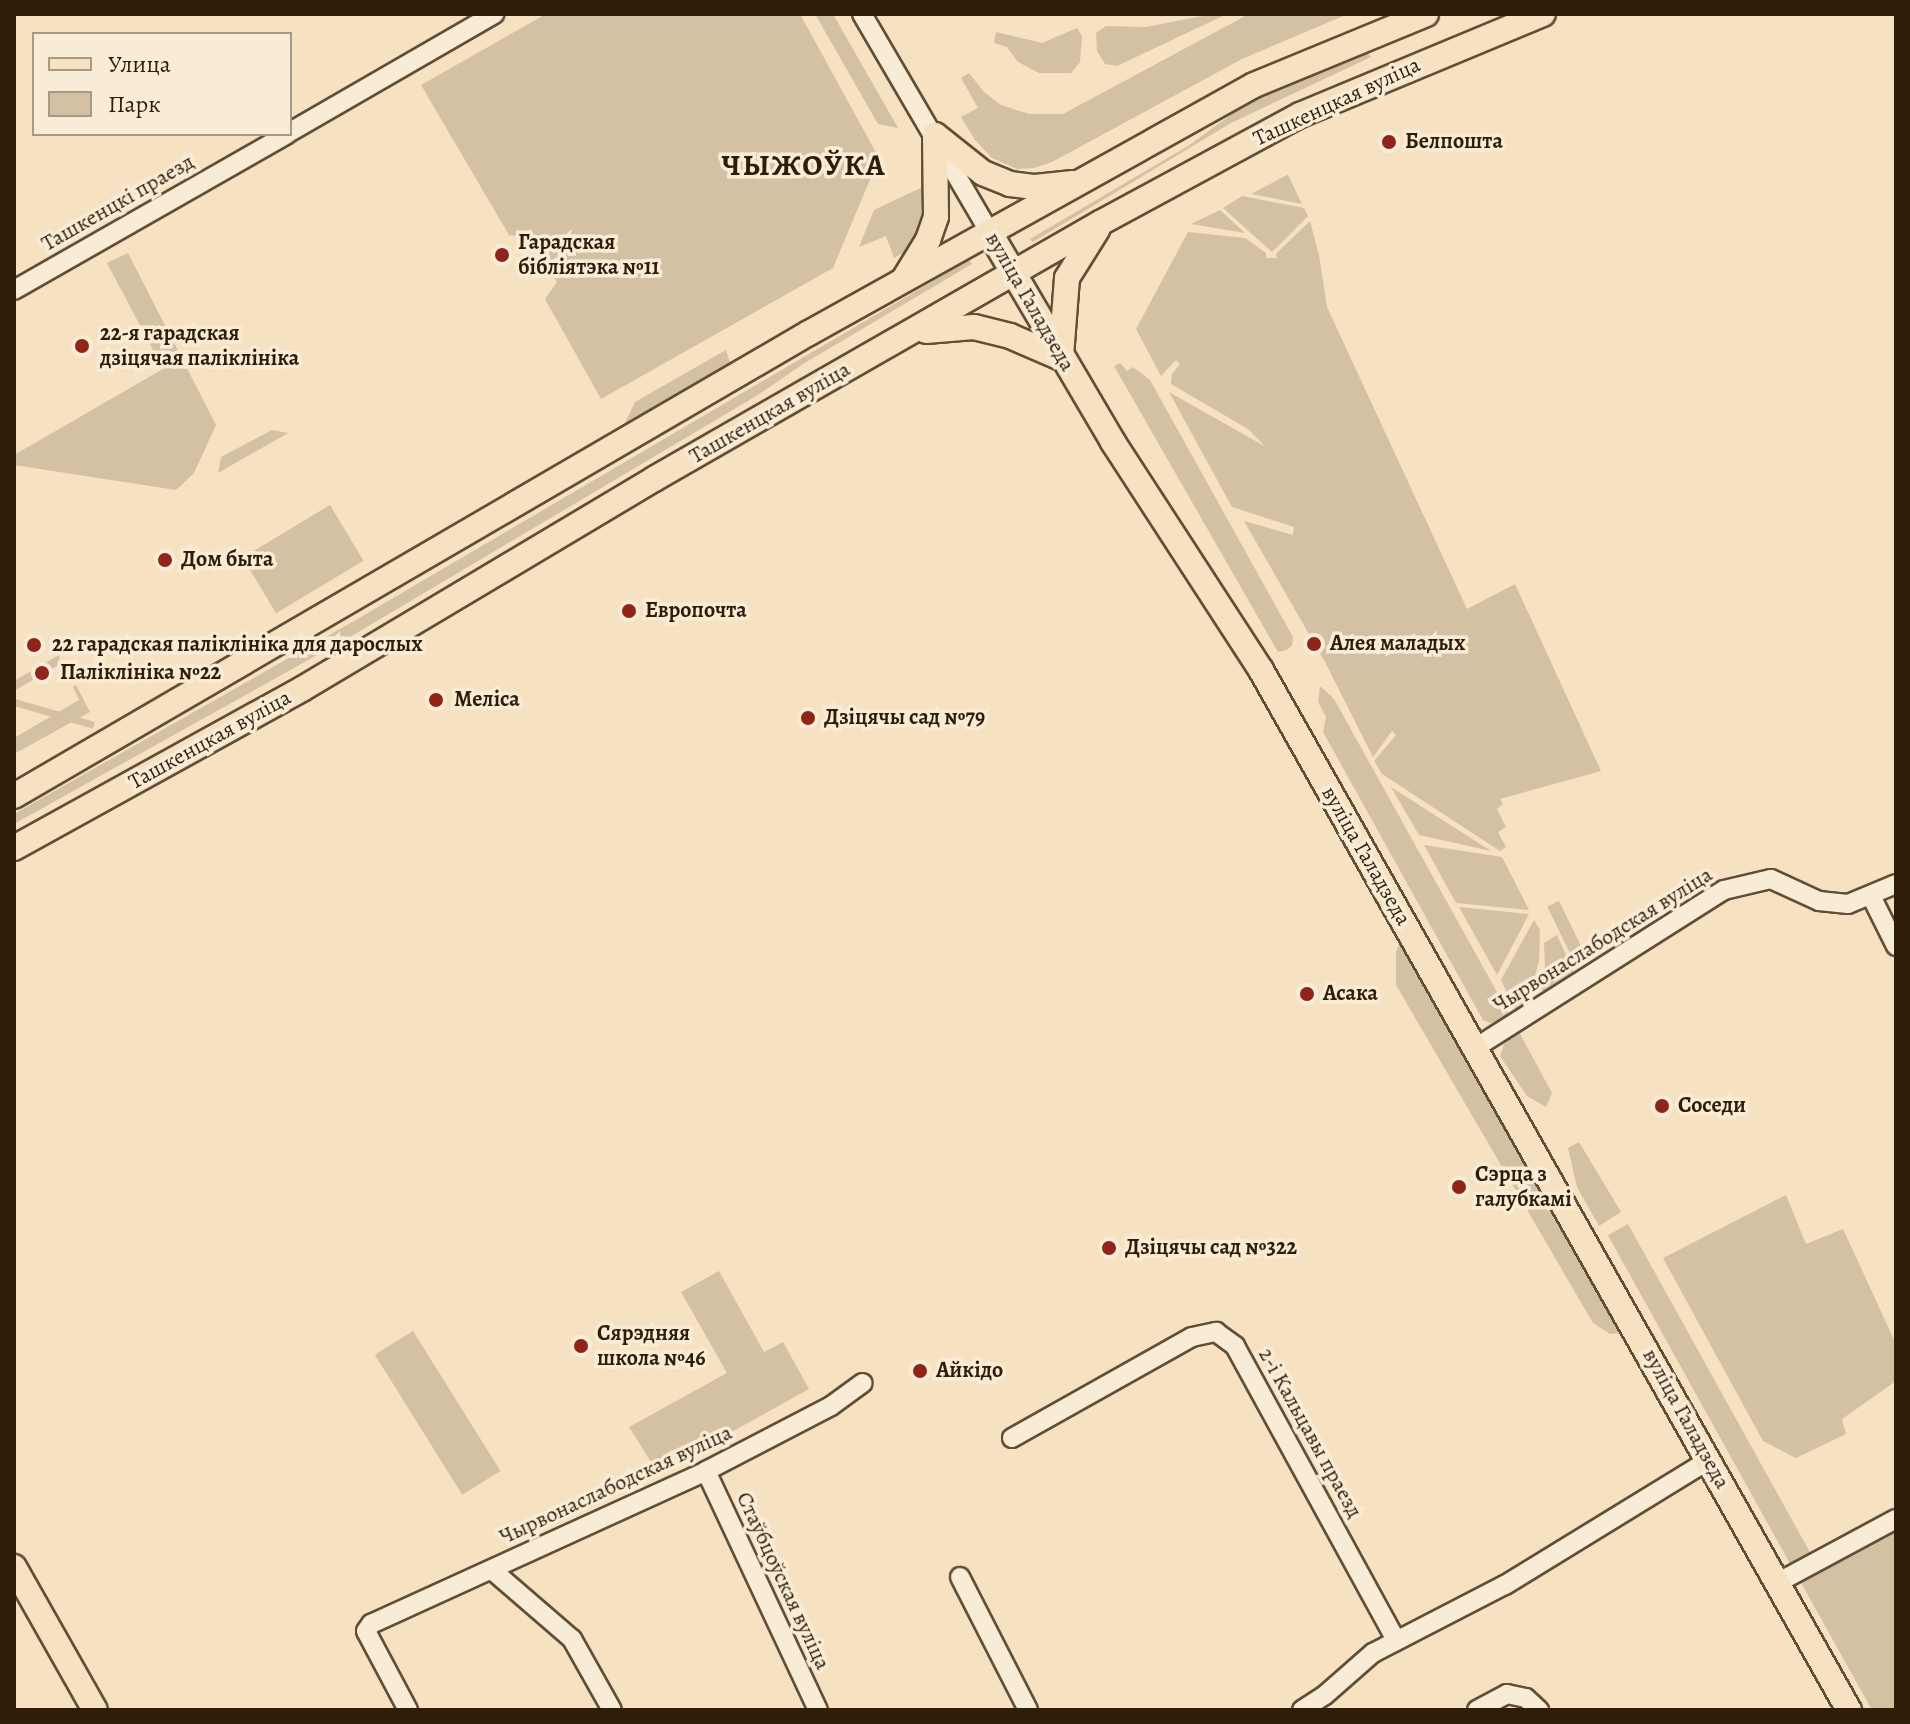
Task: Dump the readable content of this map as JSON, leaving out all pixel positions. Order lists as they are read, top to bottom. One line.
{"streets":{"main road":["Ташкенцкая вуліца","вуліца Галадзеда"],"street":["Ташкенцкі праезд","Чырвонаслабодская вуліца","2-і Кальцавы праезд","Стаўбцоўская вуліца"]},"crossings":[["Ташкенцкая вуліца","вуліца Галадзеда"],["вуліца Галадзеда","Чырвонаслабодская вуліца"],["Чырвонаслабодская вуліца","Стаўбцоўская вуліца"]],"districts":["ЧЫЖОЎКА"],"places":["Белпошта","Гарадская бібліятэка №11","22-я гарадская дзіцячая паліклініка","Дом быта","Европочта","Алея маладых","22 гарадская паліклініка для дарослых","Паліклініка №22","Меліса","Дзіцячы сад №79","Асака","Соседи","Сэрца з галубкамі","Дзіцячы сад №322","Сярэдняя школа №46","Айкідо"],"legend":["Улица","Парк"]}
